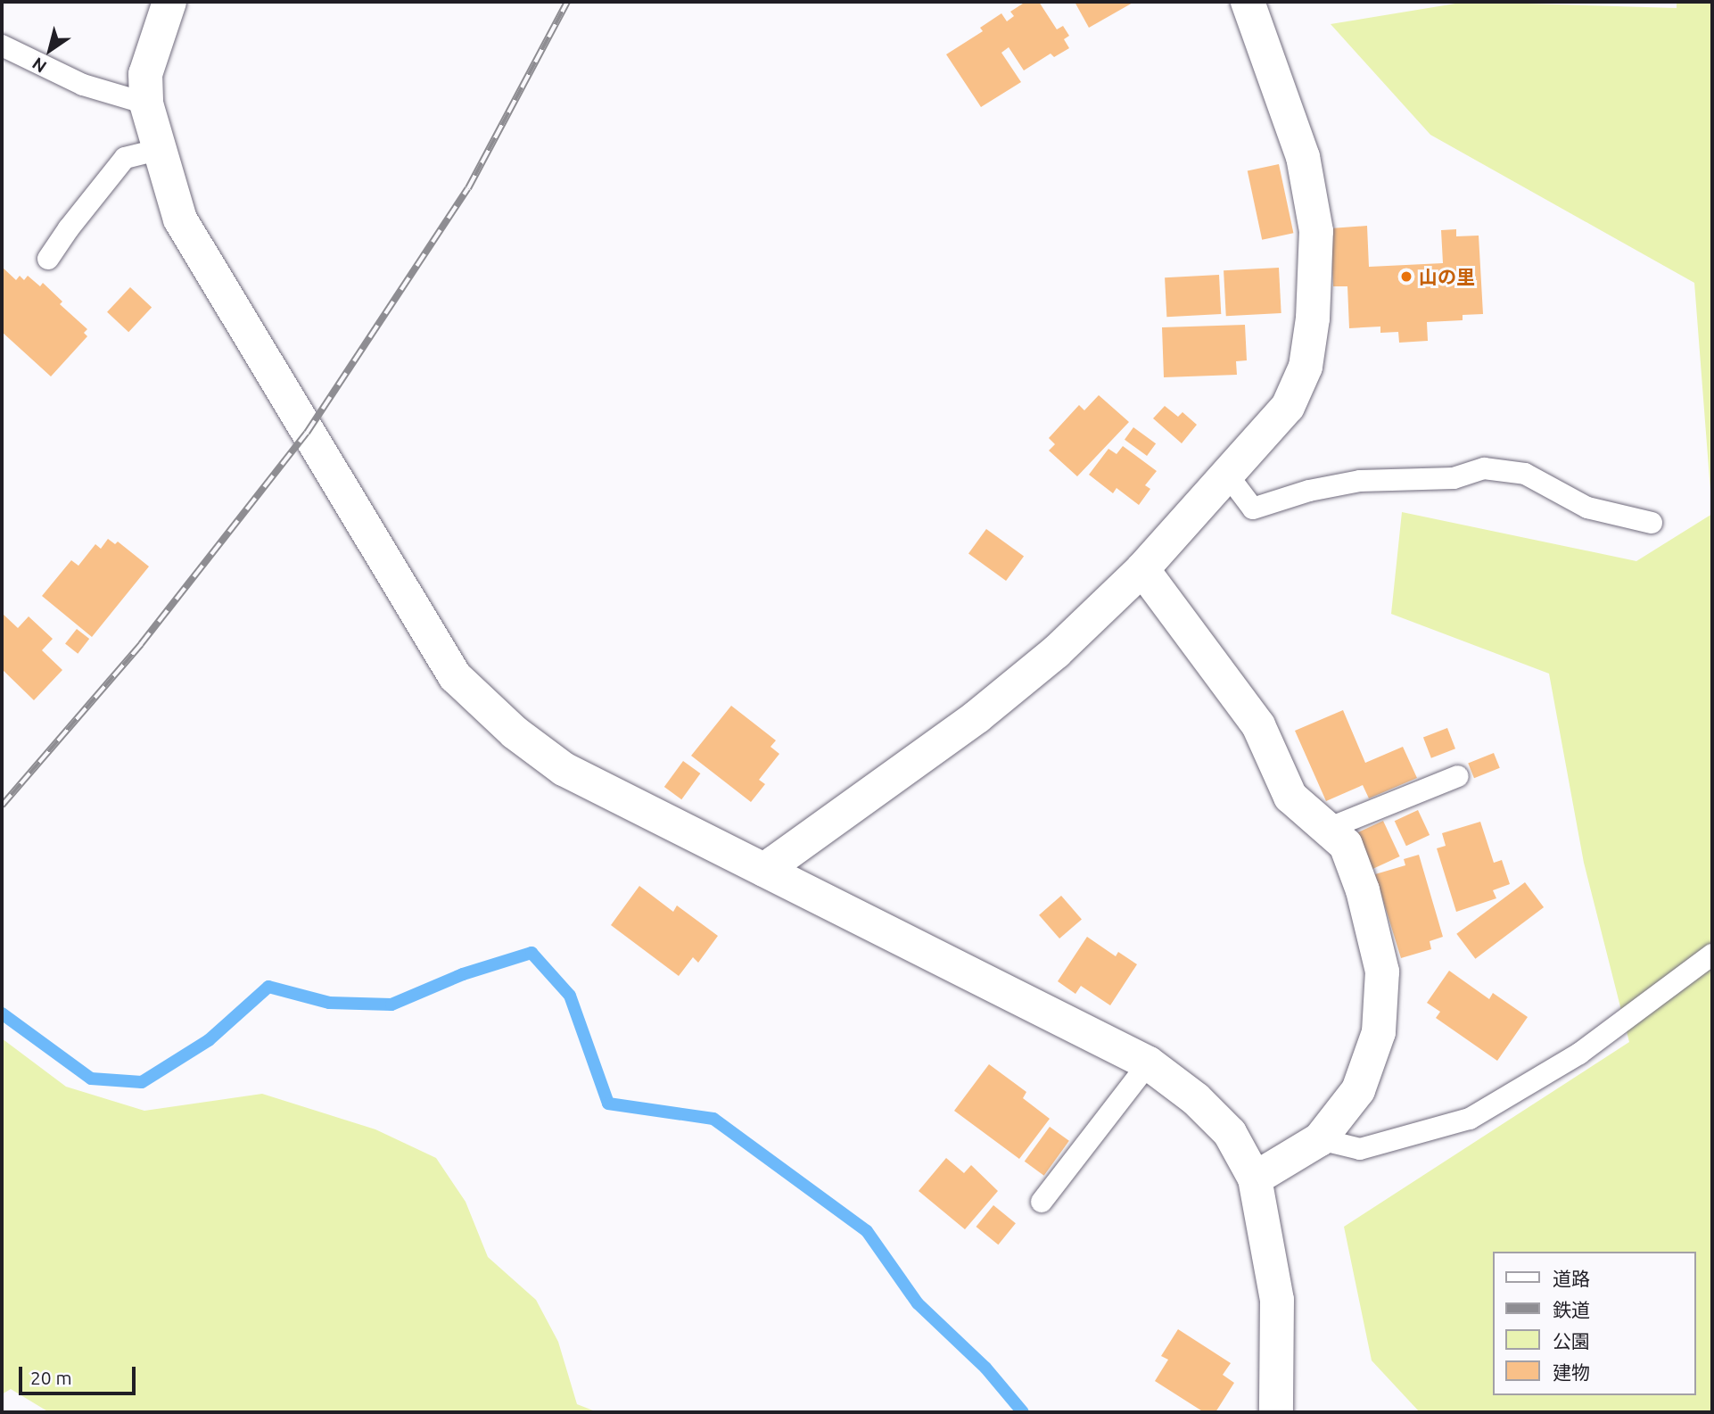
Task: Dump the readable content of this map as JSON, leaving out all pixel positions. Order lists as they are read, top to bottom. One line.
{"places":["山の里"],"legend":["道路","鉄道","公園","建物"],"scale_bar":"20 m","north":"bottom left"}
